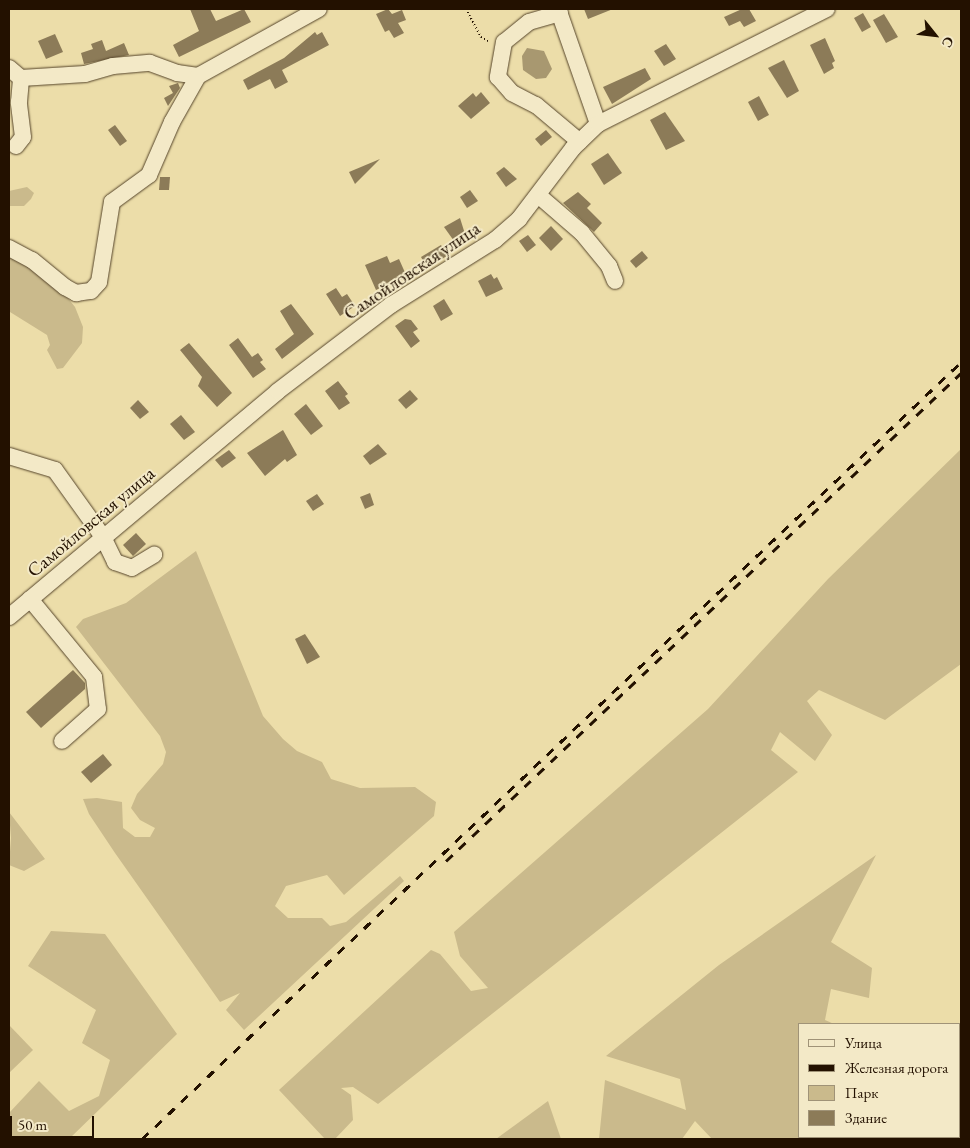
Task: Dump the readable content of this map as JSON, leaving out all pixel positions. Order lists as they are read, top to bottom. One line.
{"streets":{"street":["Самойловская улица"]},"legend":["Улица","Железная дорога","Парк","Здание"],"scale_bar":"50 m","north":"bottom right"}
